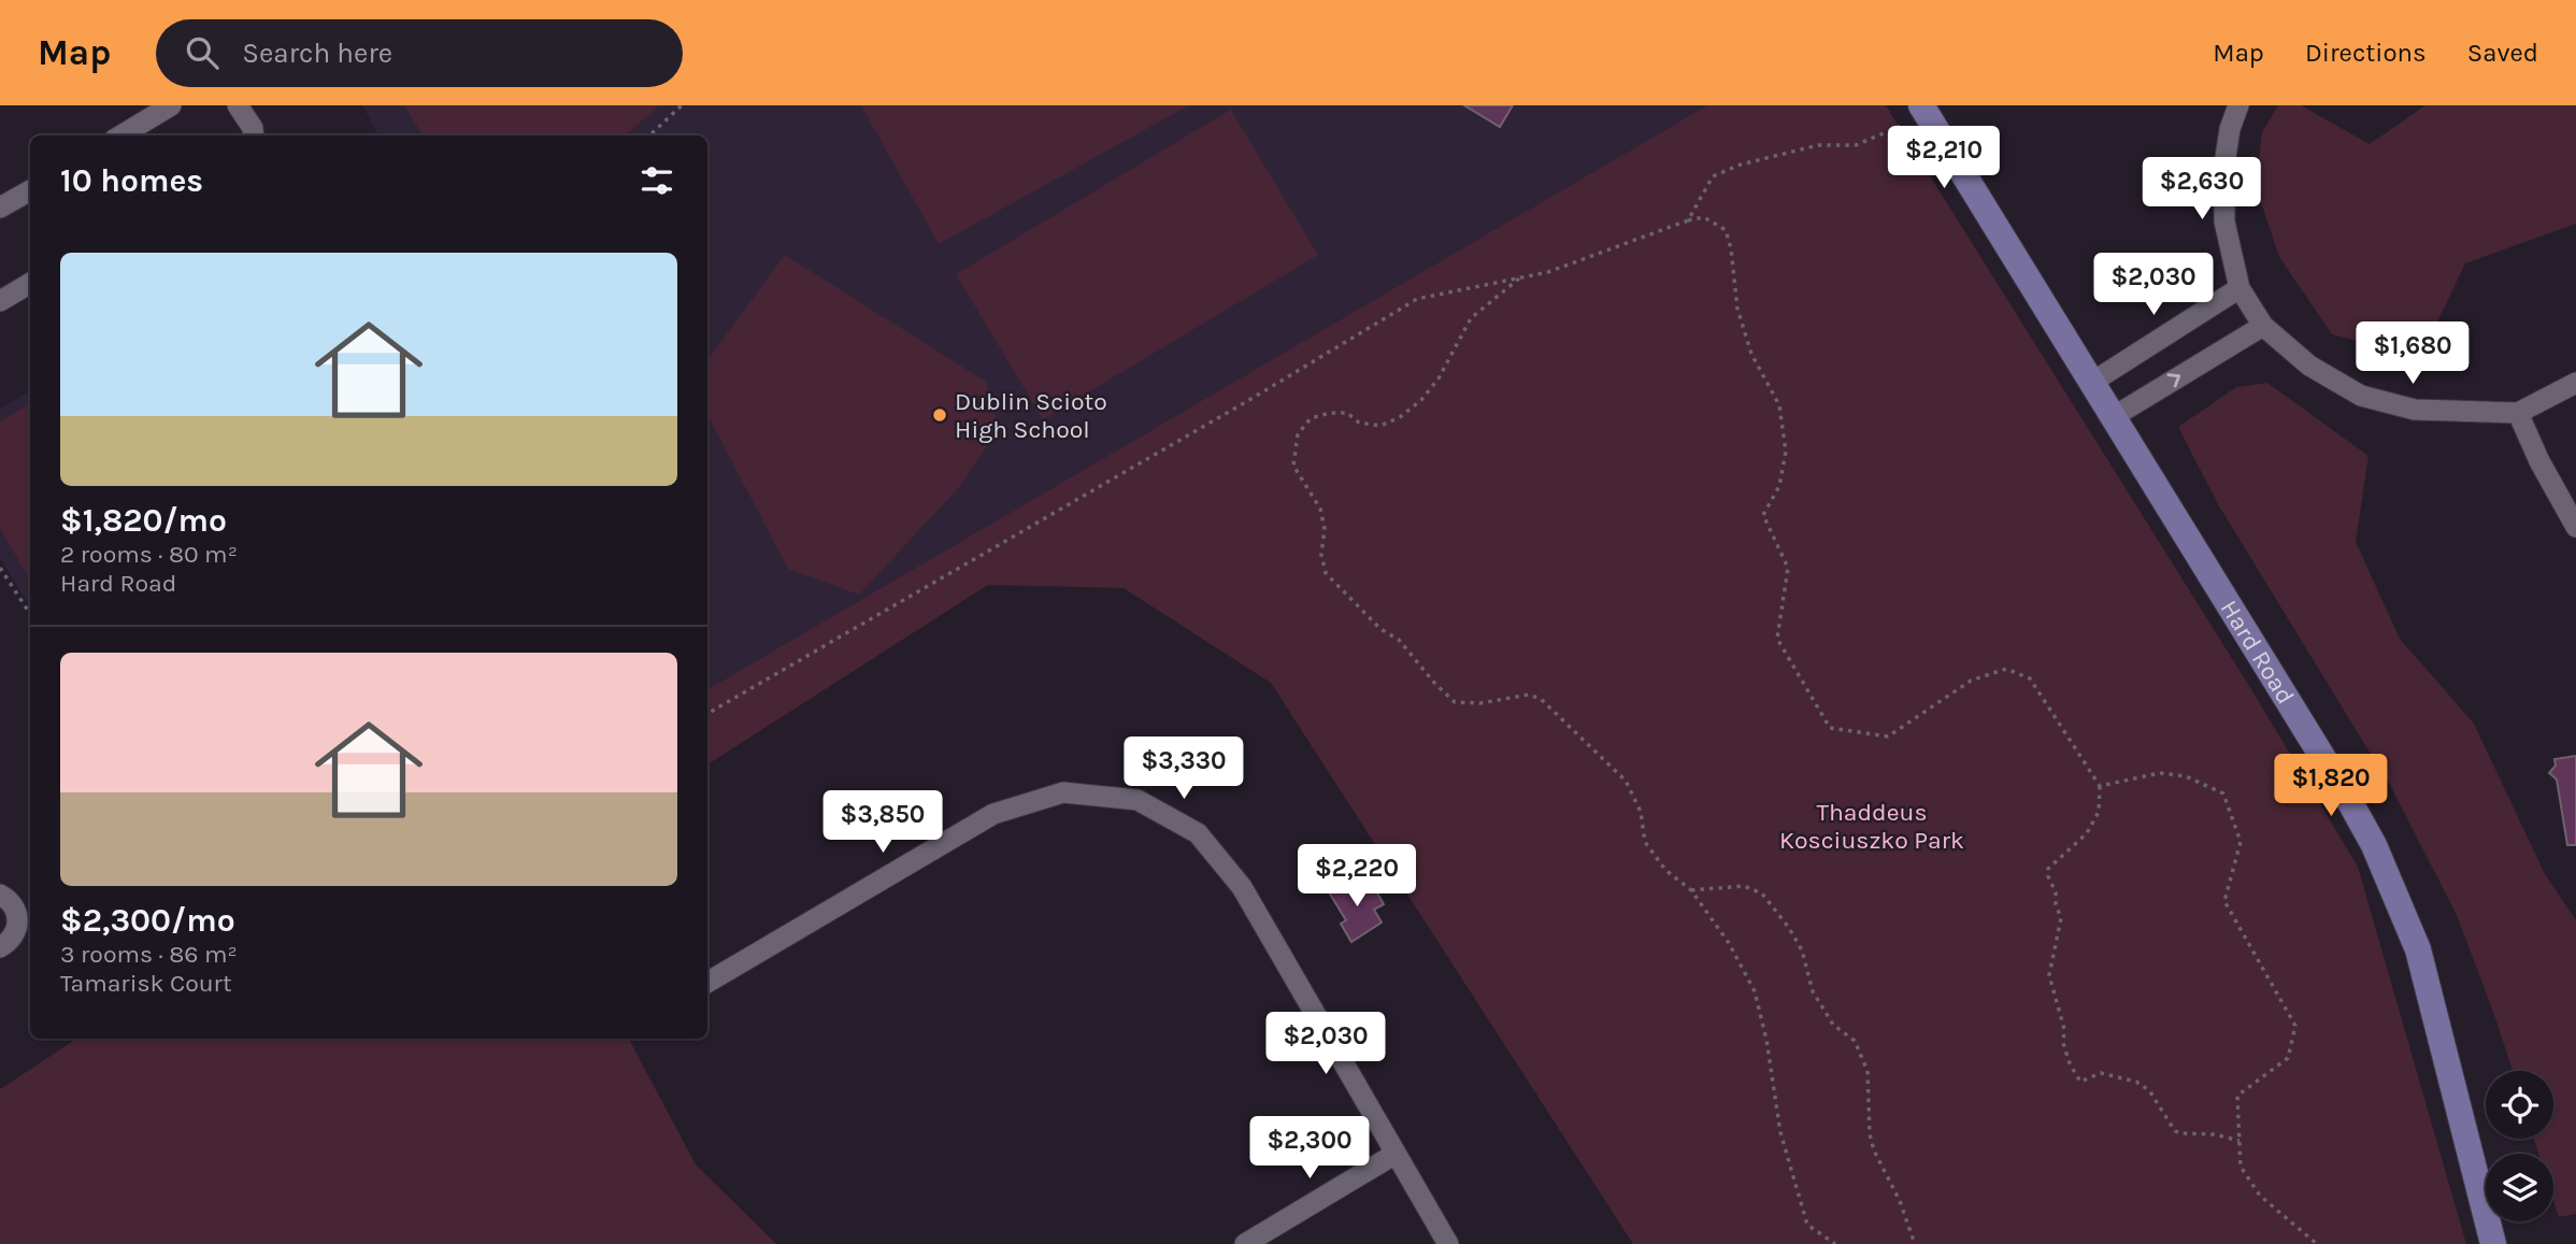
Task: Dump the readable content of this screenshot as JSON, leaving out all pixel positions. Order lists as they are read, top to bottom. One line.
{"streets":{"main road":["Hard Road"]},"parks":["Thaddeus Kosciuszko Park"],"places":["Dublin Scioto High School"],"page":{"header":"Map","search":"Search here","nav":["Map","Directions","Saved"],"price":["$2,210","$2,630","$2,030","$1,680","$3,330","$1,820","$3,850","$2,220","$2,030","$2,300"],"heading":"10 homes","list":[{"name":"$1,820/mo","note":"2 rooms · 80 m² · Hard Road"},{"name":"$2,300/mo","note":"3 rooms · 86 m² · Tamarisk Court"}]}}
